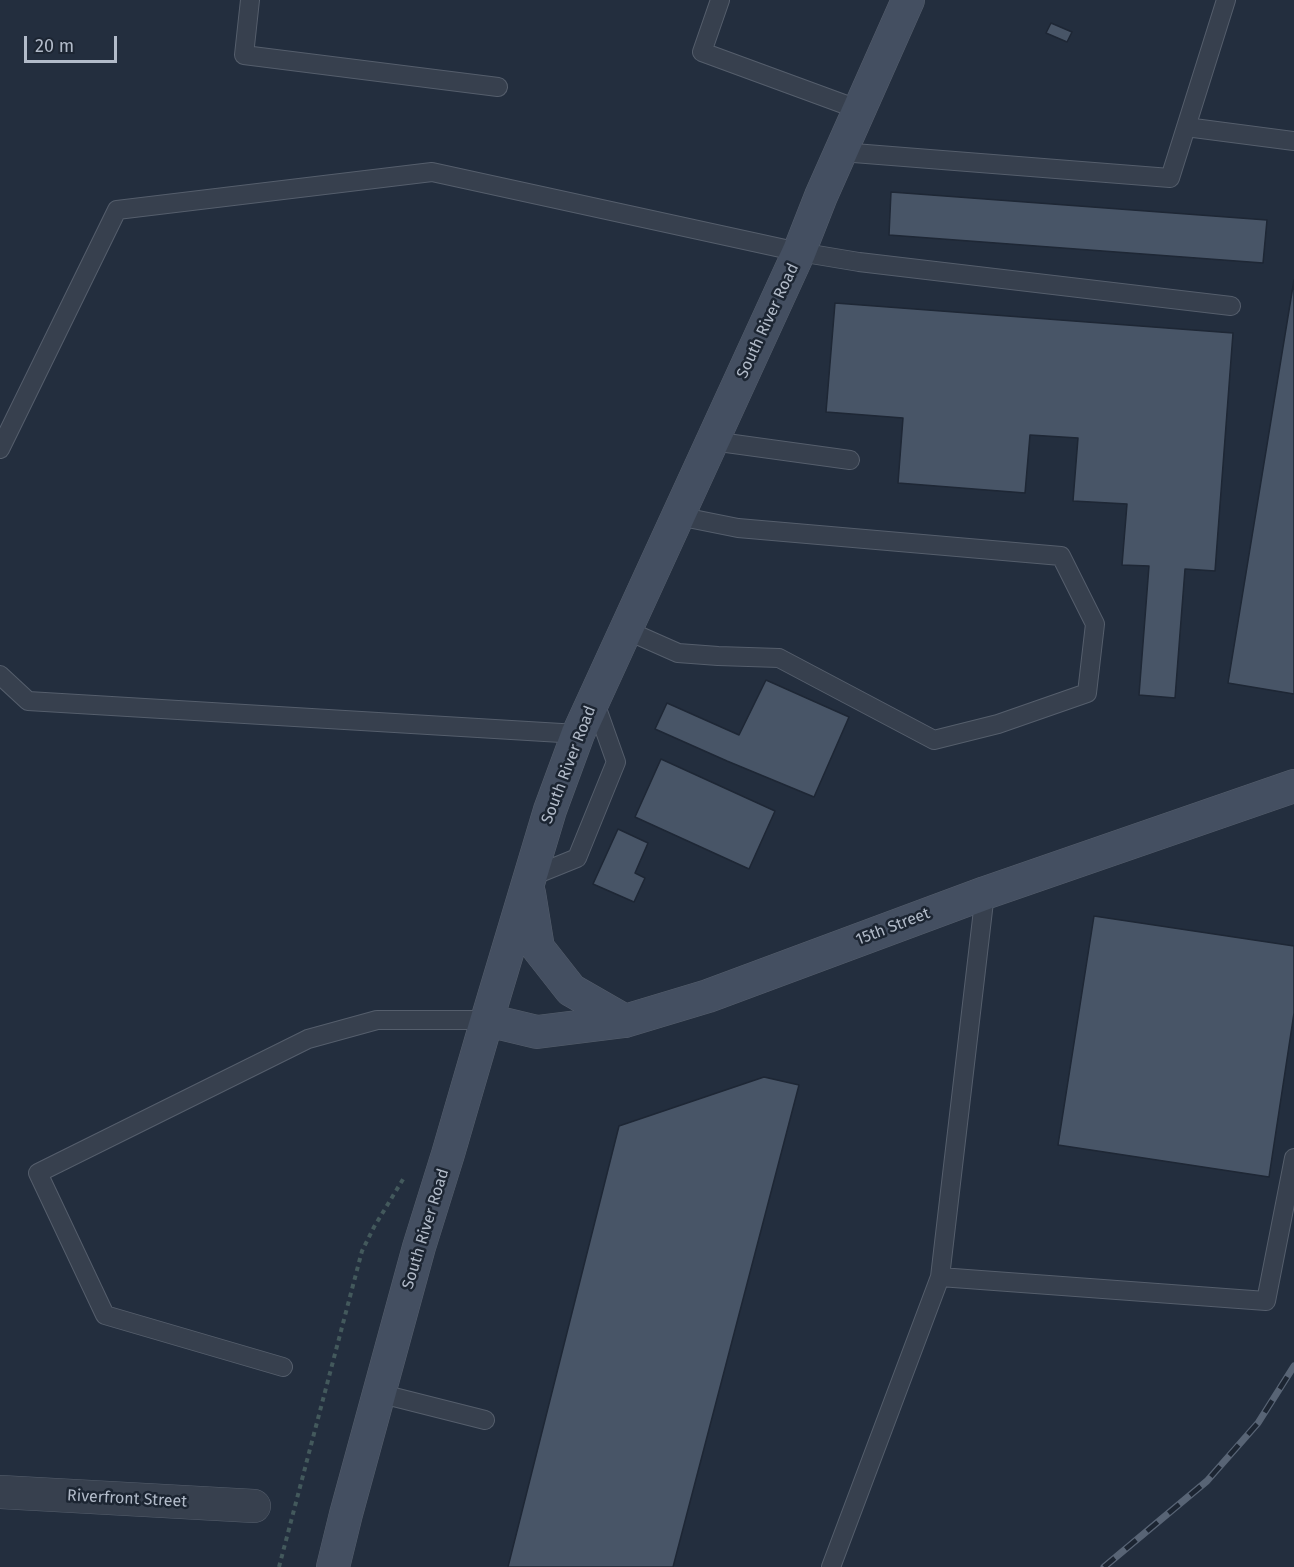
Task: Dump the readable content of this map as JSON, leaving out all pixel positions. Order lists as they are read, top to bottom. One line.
{"streets":{"main road":["South River Road","15th Street"],"street":["Riverfront Street"]},"crossings":[["South River Road","15th Street"]],"scale_bar":"20 m"}
